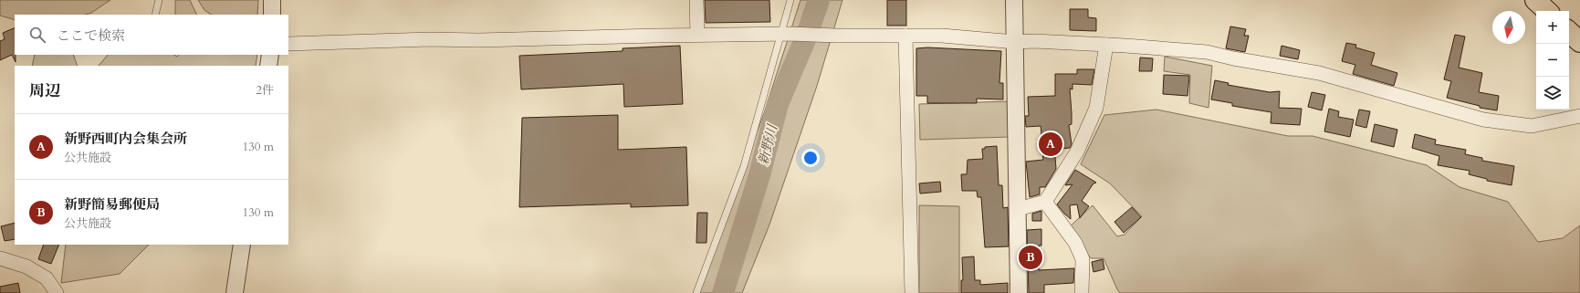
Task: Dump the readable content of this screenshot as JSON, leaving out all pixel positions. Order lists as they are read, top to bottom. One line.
{"water":["新野川"],"north":"bottom","page":{"map_buttons":["+","−"],"search":"ここで検索","heading":["周辺","2件"],"list":[{"mark":"A","name":"新野西町内会集会所","note":"公共施設","value":"130 m"},{"mark":"B","name":"新野簡易郵便局","note":"公共施設","value":"130 m"}],"pins":["A","B"]}}
